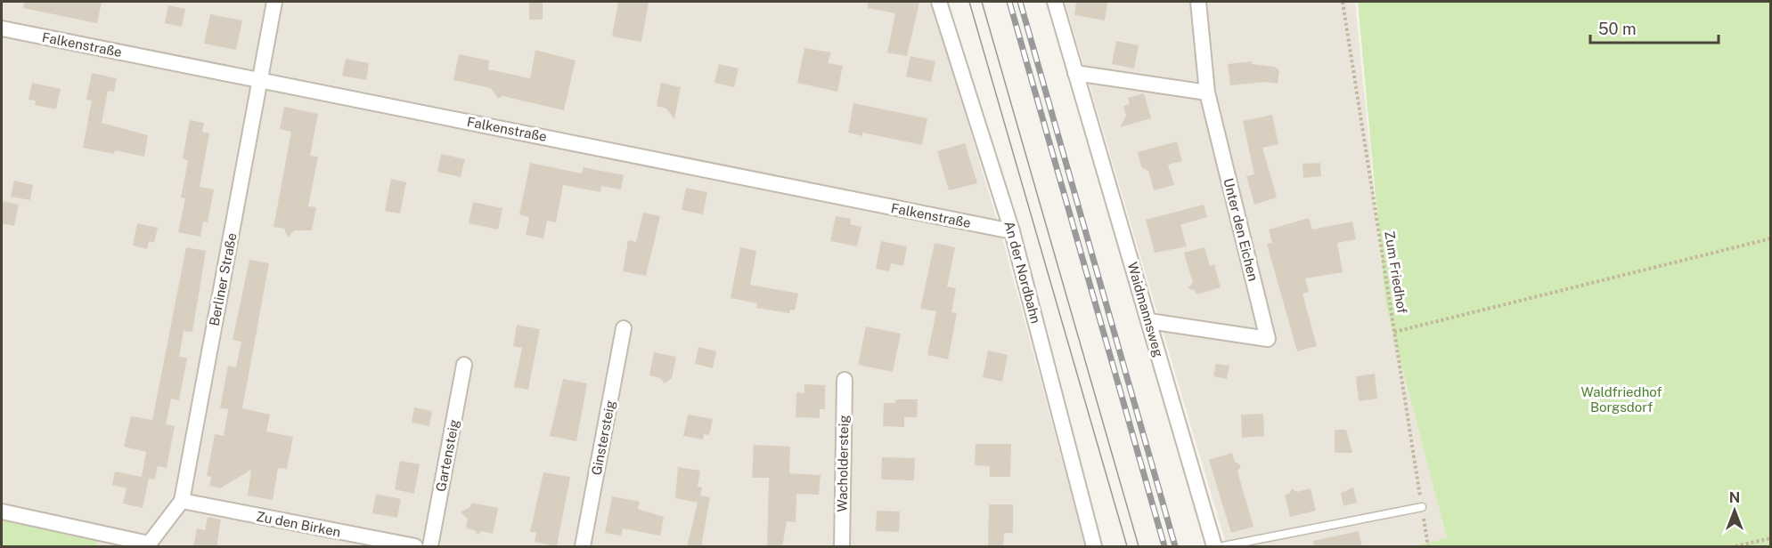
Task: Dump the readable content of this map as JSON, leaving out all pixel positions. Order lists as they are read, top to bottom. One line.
{"streets":{"street":["Falkenstraße","Unter den Eichen","An der Nordbahn","Berliner Straße","Waidmannsweg","Ginstersteig","Gartensteig","Wacholdersteig","Zu den Birken"],"path":["Zum Friedhof"]},"crossings":[["Falkenstraße","An der Nordbahn"],["Falkenstraße","Berliner Straße"],["Unter den Eichen","Waidmannsweg"],["Berliner Straße","Zu den Birken"]],"parks":["Waldfriedhof Borgsdorf"],"scale_bar":"50 m","north":"top"}
